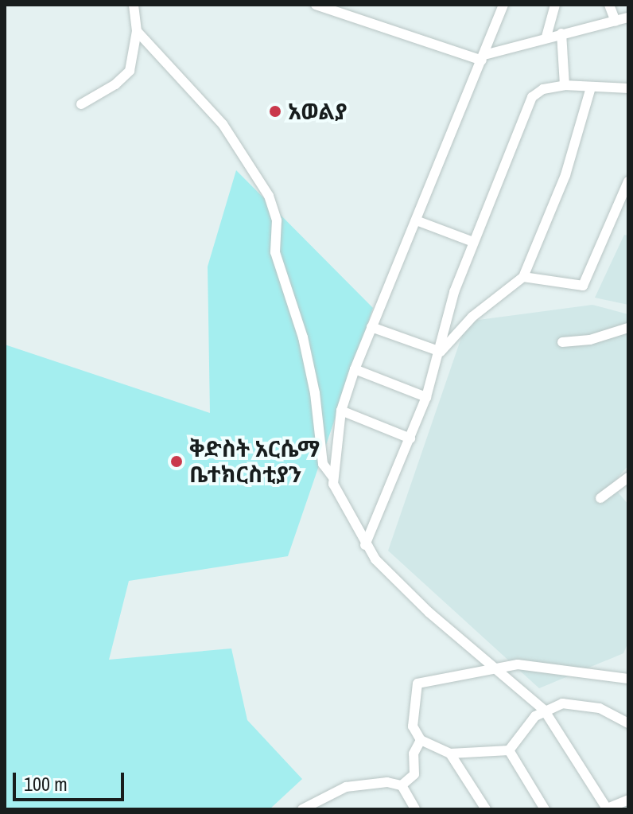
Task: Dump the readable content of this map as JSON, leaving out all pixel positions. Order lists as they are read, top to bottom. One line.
{"places":["አወልያ","ቅድስት አርሴማ ቤተክርስቲያን"],"scale_bar":"100 m"}
